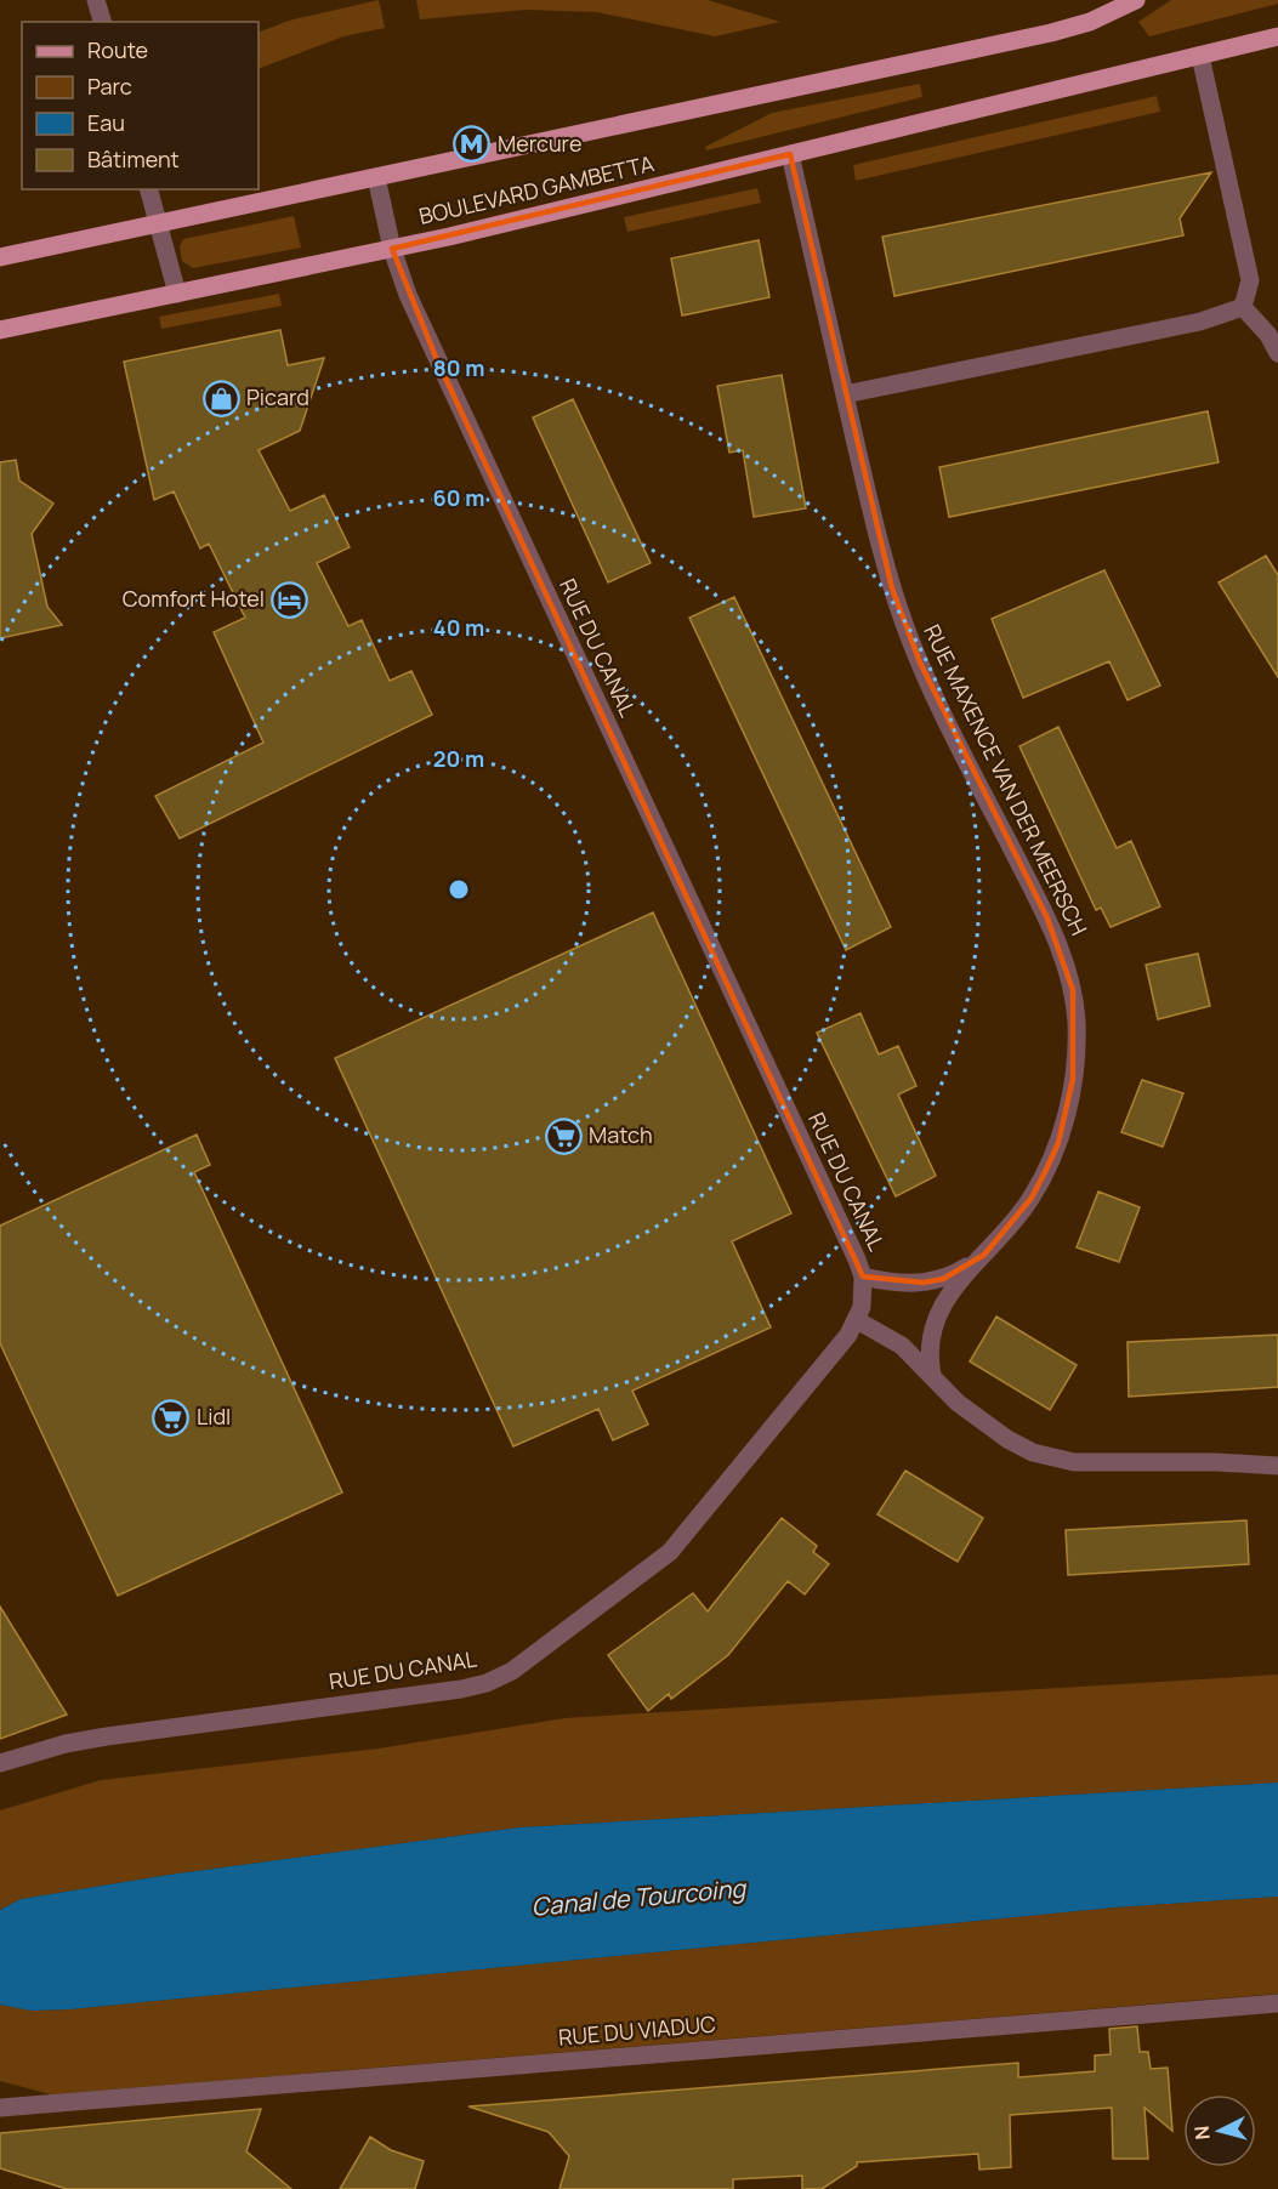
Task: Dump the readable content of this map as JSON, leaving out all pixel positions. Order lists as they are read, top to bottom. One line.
{"streets":{"main road":["BOULEVARD GAMBETTA"],"street":["RUE DU CANAL","RUE MAXENCE VAN DER MEERSCH","RUE DU VIADUC"]},"crossings":[["BOULEVARD GAMBETTA","RUE DU CANAL"],["BOULEVARD GAMBETTA","RUE MAXENCE VAN DER MEERSCH"],["RUE DU CANAL","RUE MAXENCE VAN DER MEERSCH"]],"water":["Canal de Tourcoing"],"places":{"metro station":["Mercure"],"shop":["Picard"],"hotel":["Comfort Hotel"],"supermarket":["Match","Lidl"]},"legend":["Route","Parc","Eau","Bâtiment"],"north":"left","rings":["80 m","60 m","40 m","20 m"]}
